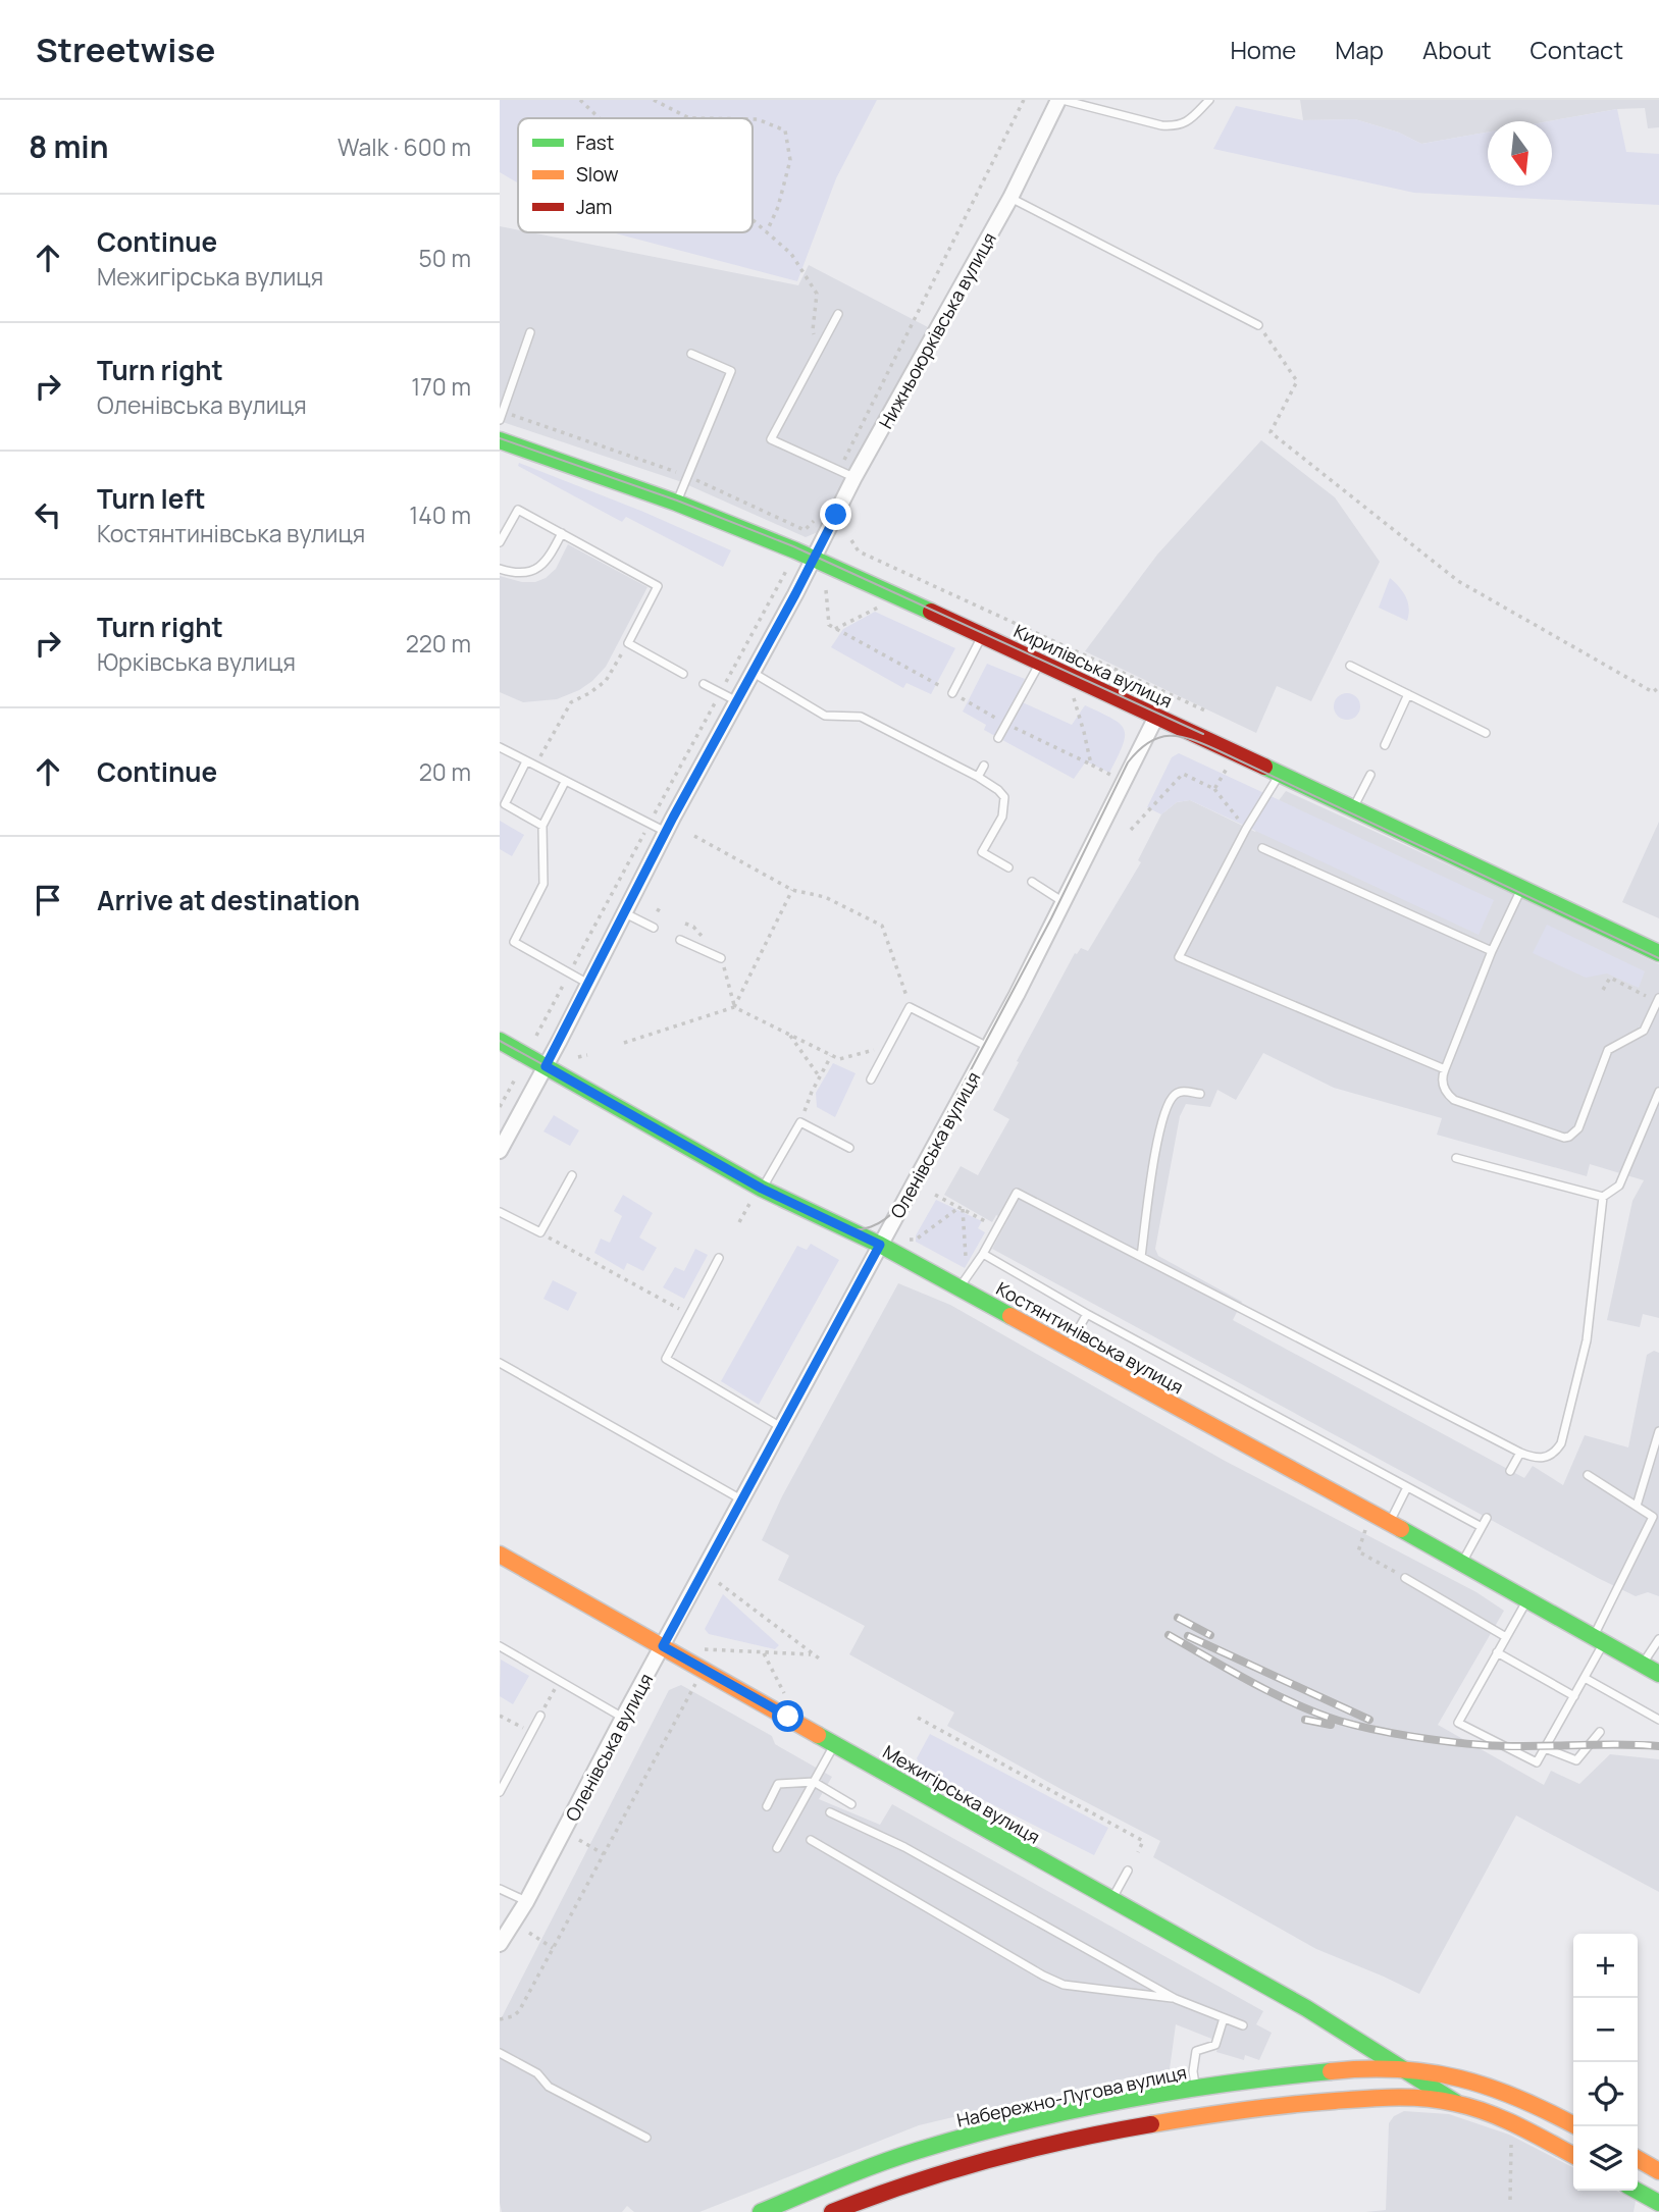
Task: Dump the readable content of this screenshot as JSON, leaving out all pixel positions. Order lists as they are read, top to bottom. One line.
{"streets":{"main road":["Кирилівська вулиця","Костянтинівська вулиця","Межигірська вулиця","Набережно-Лугова вулиця"],"street":["Нижньоюрківська вулиця","Оленівська вулиця"]},"crossings":[["Нижньоюрківська вулиця","Кирилівська вулиця"],["Нижньоюрківська вулиця","Костянтинівська вулиця"],["Кирилівська вулиця","Оленівська вулиця"],["Оленівська вулиця","Костянтинівська вулиця"],["Оленівська вулиця","Межигірська вулиця"],["Межигірська вулиця","Набережно-Лугова вулиця"]],"legend":["Fast","Slow","Jam"],"north":"bottom","page":{"header":"Streetwise","nav":["Home","Map","About","Contact"],"heading":["8 min","Walk · 600 m"],"list":[["Continue","Межигірська вулиця","50 m"],["Turn right","Оленівська вулиця","170 m"],["Turn left","Костянтинівська вулиця","140 m"],["Turn right","Юрківська вулиця","220 m"],["Continue","20 m"],"Arrive at destination"],"map_buttons":["+","−"]}}
